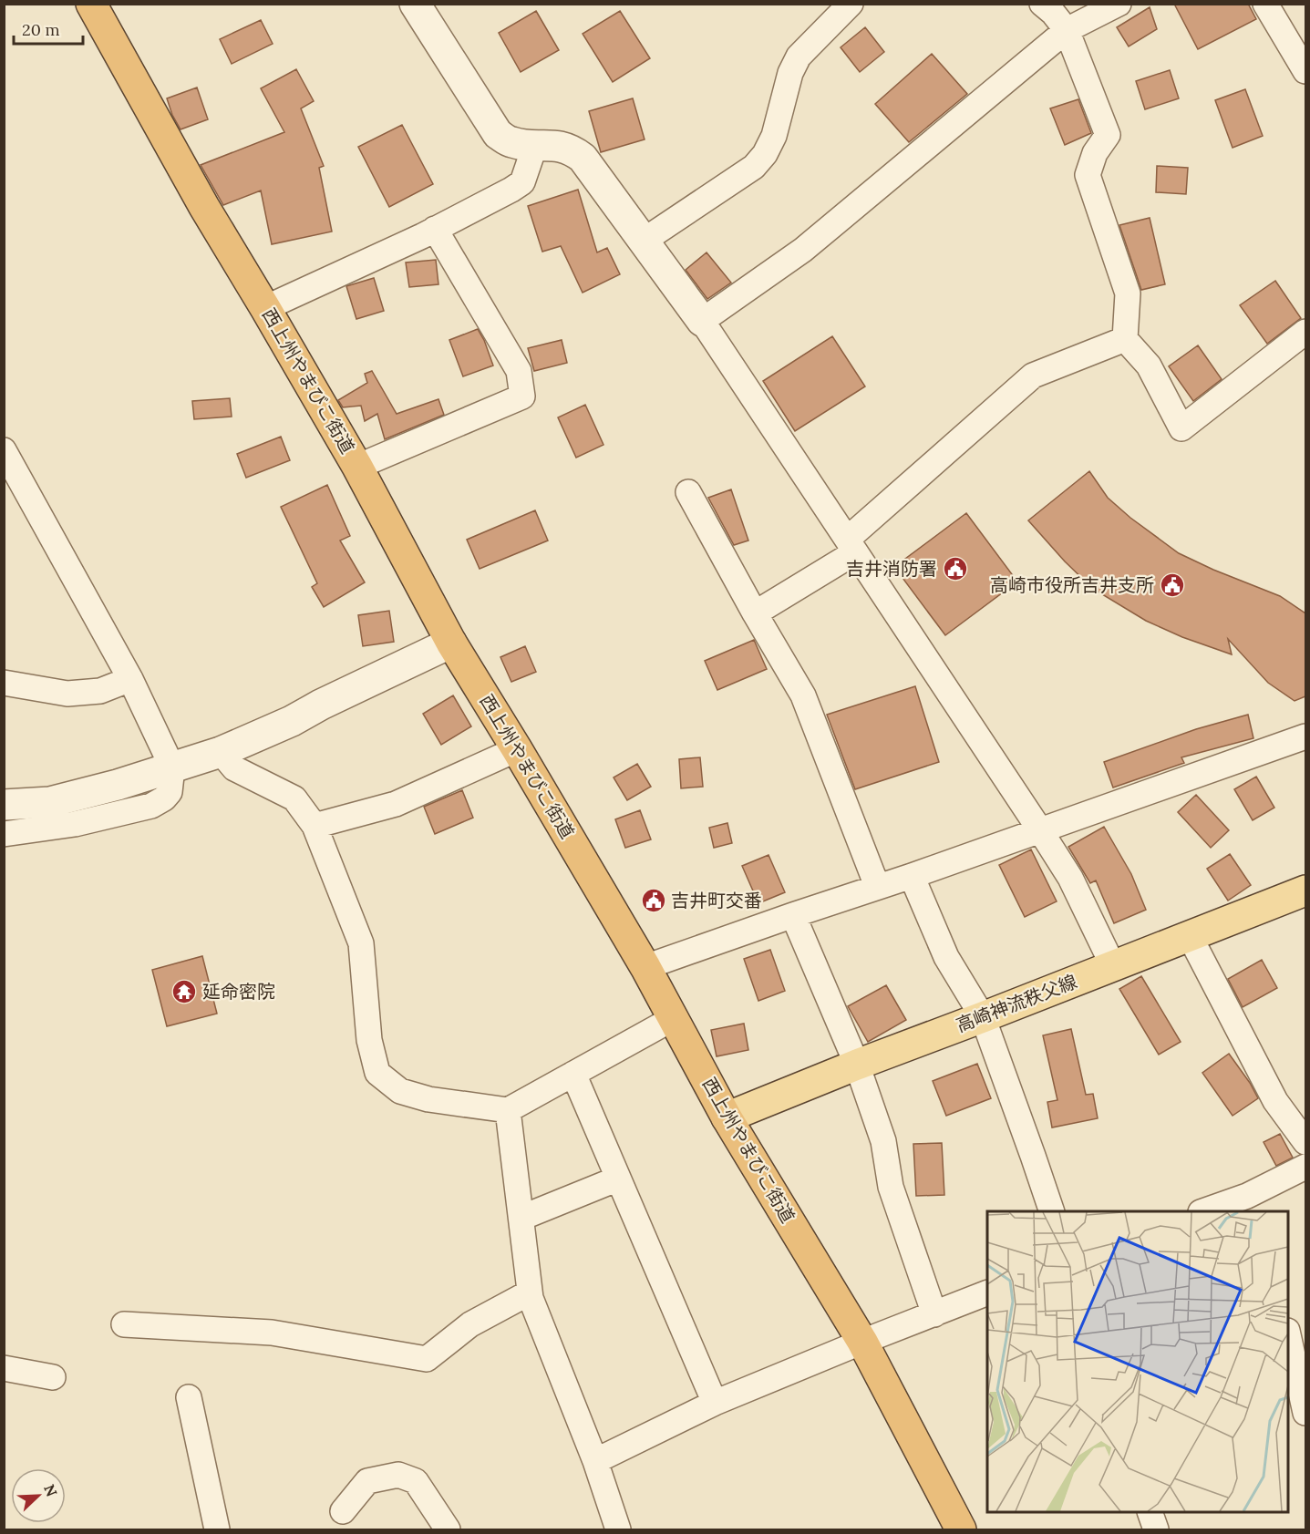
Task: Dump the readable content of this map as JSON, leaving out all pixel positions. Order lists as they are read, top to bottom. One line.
{"streets":{"highway":["西上州やまびこ街道"],"main road":["高崎神流秩父線"]},"crossings":[["西上州やまびこ街道","高崎神流秩父線"]],"places":{"public building":["吉井消防署","高崎市役所吉井支所","吉井町交番"],"temple":["延命密院"]},"scale_bar":"20 m","north":"top right"}
